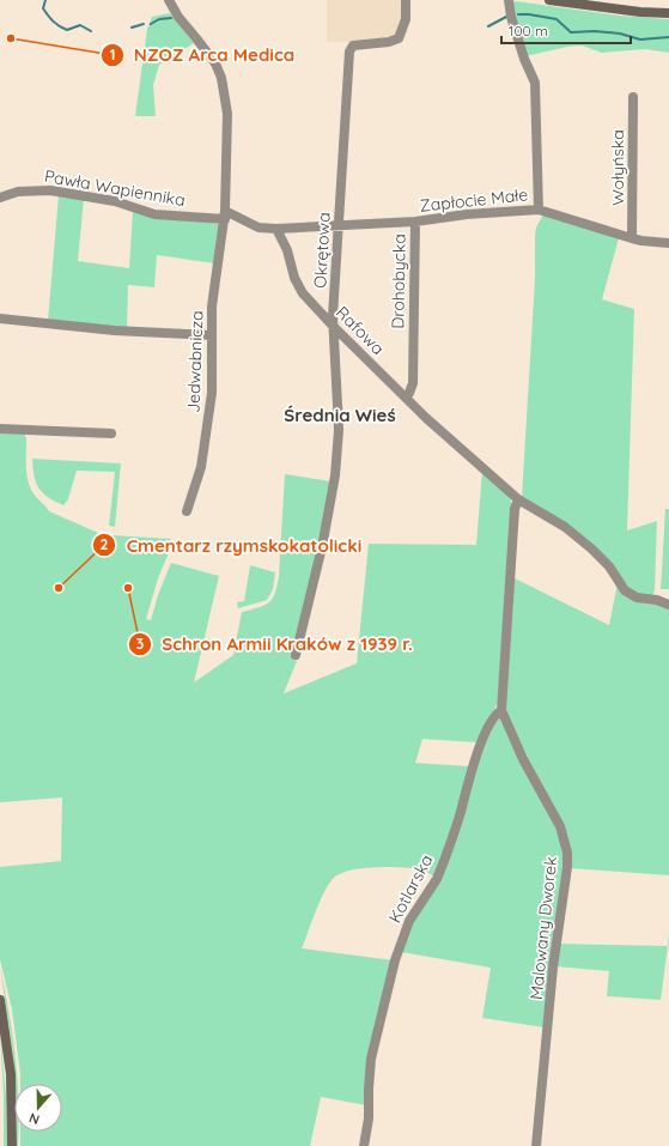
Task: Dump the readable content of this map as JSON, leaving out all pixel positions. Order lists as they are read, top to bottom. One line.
{"streets":{"street":["Wołyńska","Pawła Wapiennika","Zapłocie Małe","Okrętowa","Drohobycka","Rafowa","Jedwabnicza","Kotlarska","Malowany Dworek"]},"crossings":[["Wołyńska","Zapłocie Małe"],["Pawła Wapiennika","Jedwabnicza"],["Zapłocie Małe","Okrętowa"],["Zapłocie Małe","Drohobycka"],["Zapłocie Małe","Rafowa"],["Okrętowa","Rafowa"],["Drohobycka","Rafowa"],["Rafowa","Malowany Dworek"],["Kotlarska","Malowany Dworek"]],"districts":["Średnia Wieś"],"places":["NZOZ Arca Medica","Cmentarz rzymskokatolicki","Schron Armii Kraków z 1939 r."],"scale_bar":"100 m","north":"bottom"}
